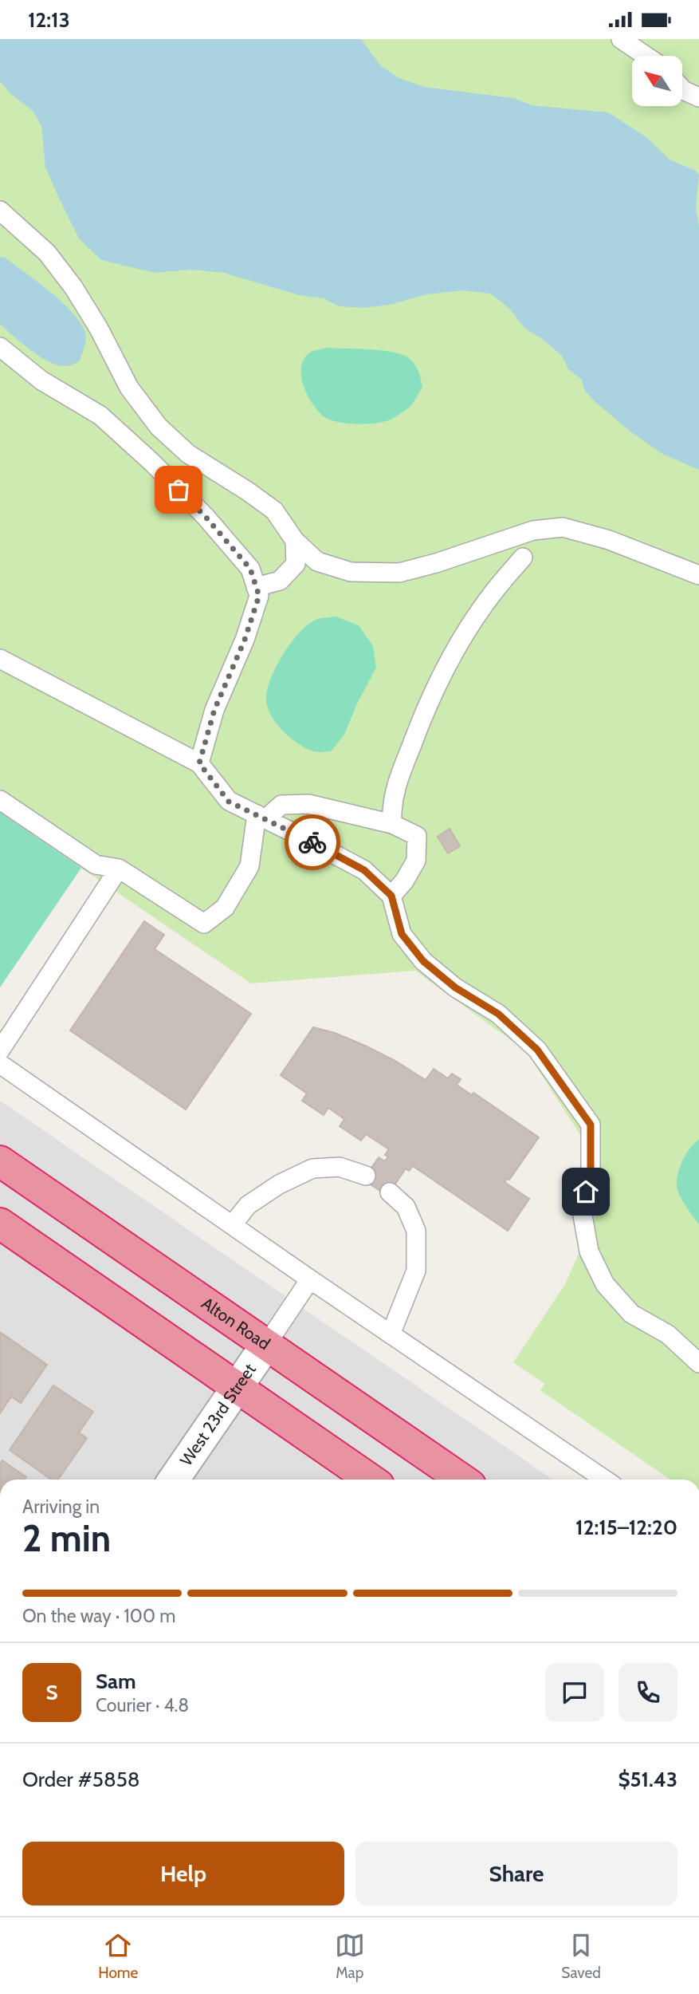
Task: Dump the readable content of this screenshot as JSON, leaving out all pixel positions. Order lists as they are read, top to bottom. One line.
{"streets":{"highway":["Alton Road"],"street":["West 23rd Street"]},"crossings":[["Alton Road","West 23rd Street"]],"north":"top left","page":{"status":"12:13","heading":["2 min","Arriving in","12:15–12:20"],"panel":["Sam","Courier · 4.8","Order #5858","$51.43"],"bar":"On the way · 100 m","round":"S","buttons":["Help","Share"],"tabs":["Home","Map","Saved"]}}
